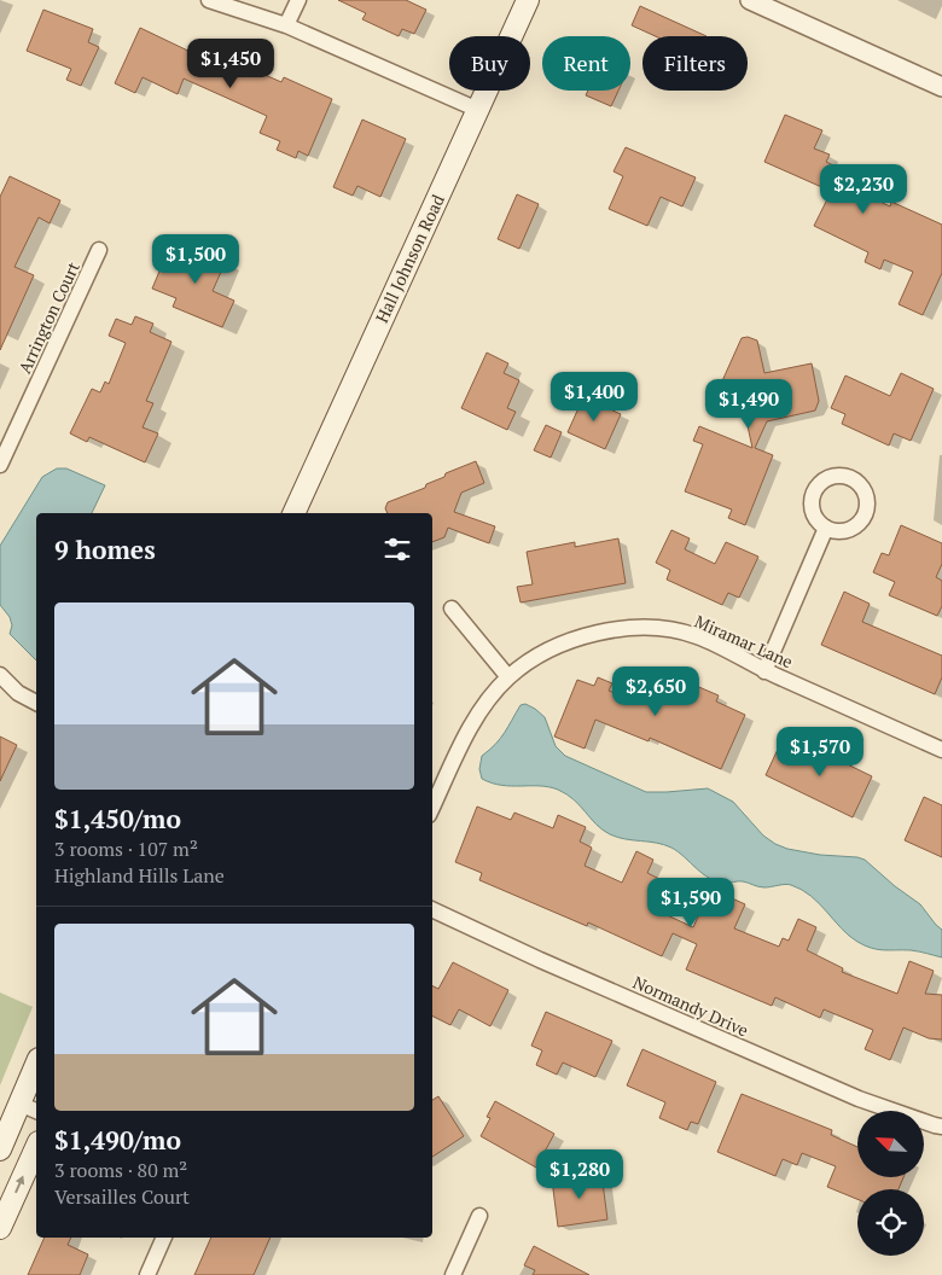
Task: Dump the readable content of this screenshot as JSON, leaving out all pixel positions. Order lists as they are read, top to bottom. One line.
{"streets":{"main road":["Hall Johnson Road"],"street":["Arrington Court","Miramar Lane","Normandy Drive"]},"north":"top left","page":{"chip":["Buy","Rent","Filters"],"price":["$1,450","$2,230","$1,500","$1,400","$1,490","$2,650","$1,570","$1,590","$1,280"],"heading":"9 homes","list":[{"name":"$1,450/mo","note":"3 rooms · 107 m² · Highland Hills Lane"},{"name":"$1,490/mo","note":"3 rooms · 80 m² · Versailles Court"}]}}
